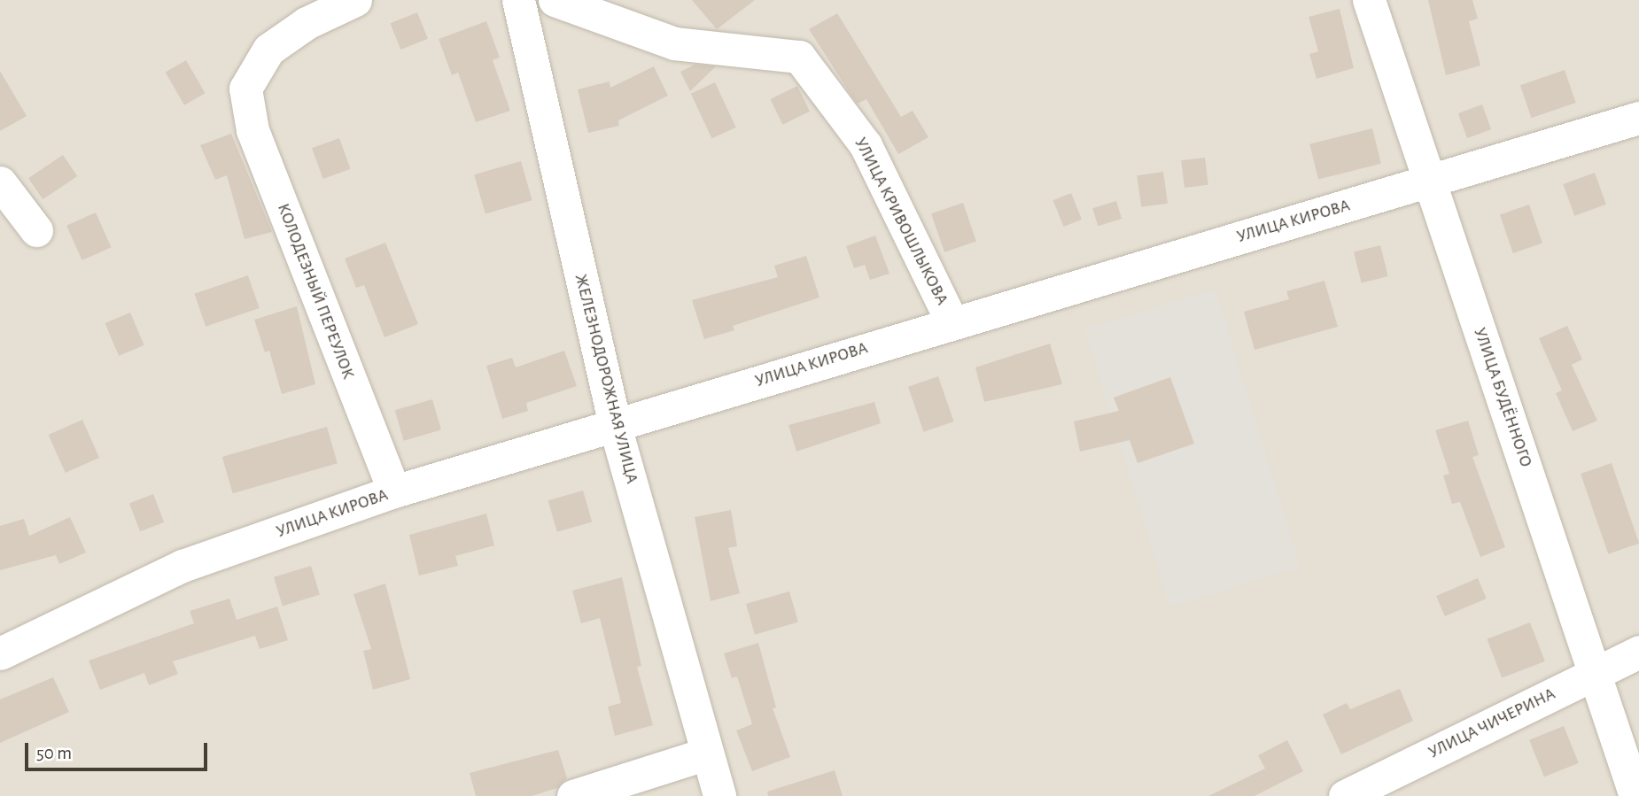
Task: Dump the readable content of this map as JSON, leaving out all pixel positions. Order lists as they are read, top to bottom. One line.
{"streets":{"street":["УЛИЦА КРИВОШЛЫКОВА","УЛИЦА КИРОВА","КОЛОДЕЗНЫЙ ПЕРЕУЛОК","ЖЕЛЕЗНОДОРОЖНАЯ УЛИЦА","УЛИЦА БУДЁННОГО","УЛИЦА ЧИЧЕРИНА"]},"crossings":[["УЛИЦА КРИВОШЛЫКОВА","УЛИЦА КИРОВА"],["УЛИЦА КИРОВА","КОЛОДЕЗНЫЙ ПЕРЕУЛОК"],["УЛИЦА КИРОВА","ЖЕЛЕЗНОДОРОЖНАЯ УЛИЦА"],["УЛИЦА КИРОВА","УЛИЦА БУДЁННОГО"],["УЛИЦА БУДЁННОГО","УЛИЦА ЧИЧЕРИНА"]],"scale_bar":"50 m"}
